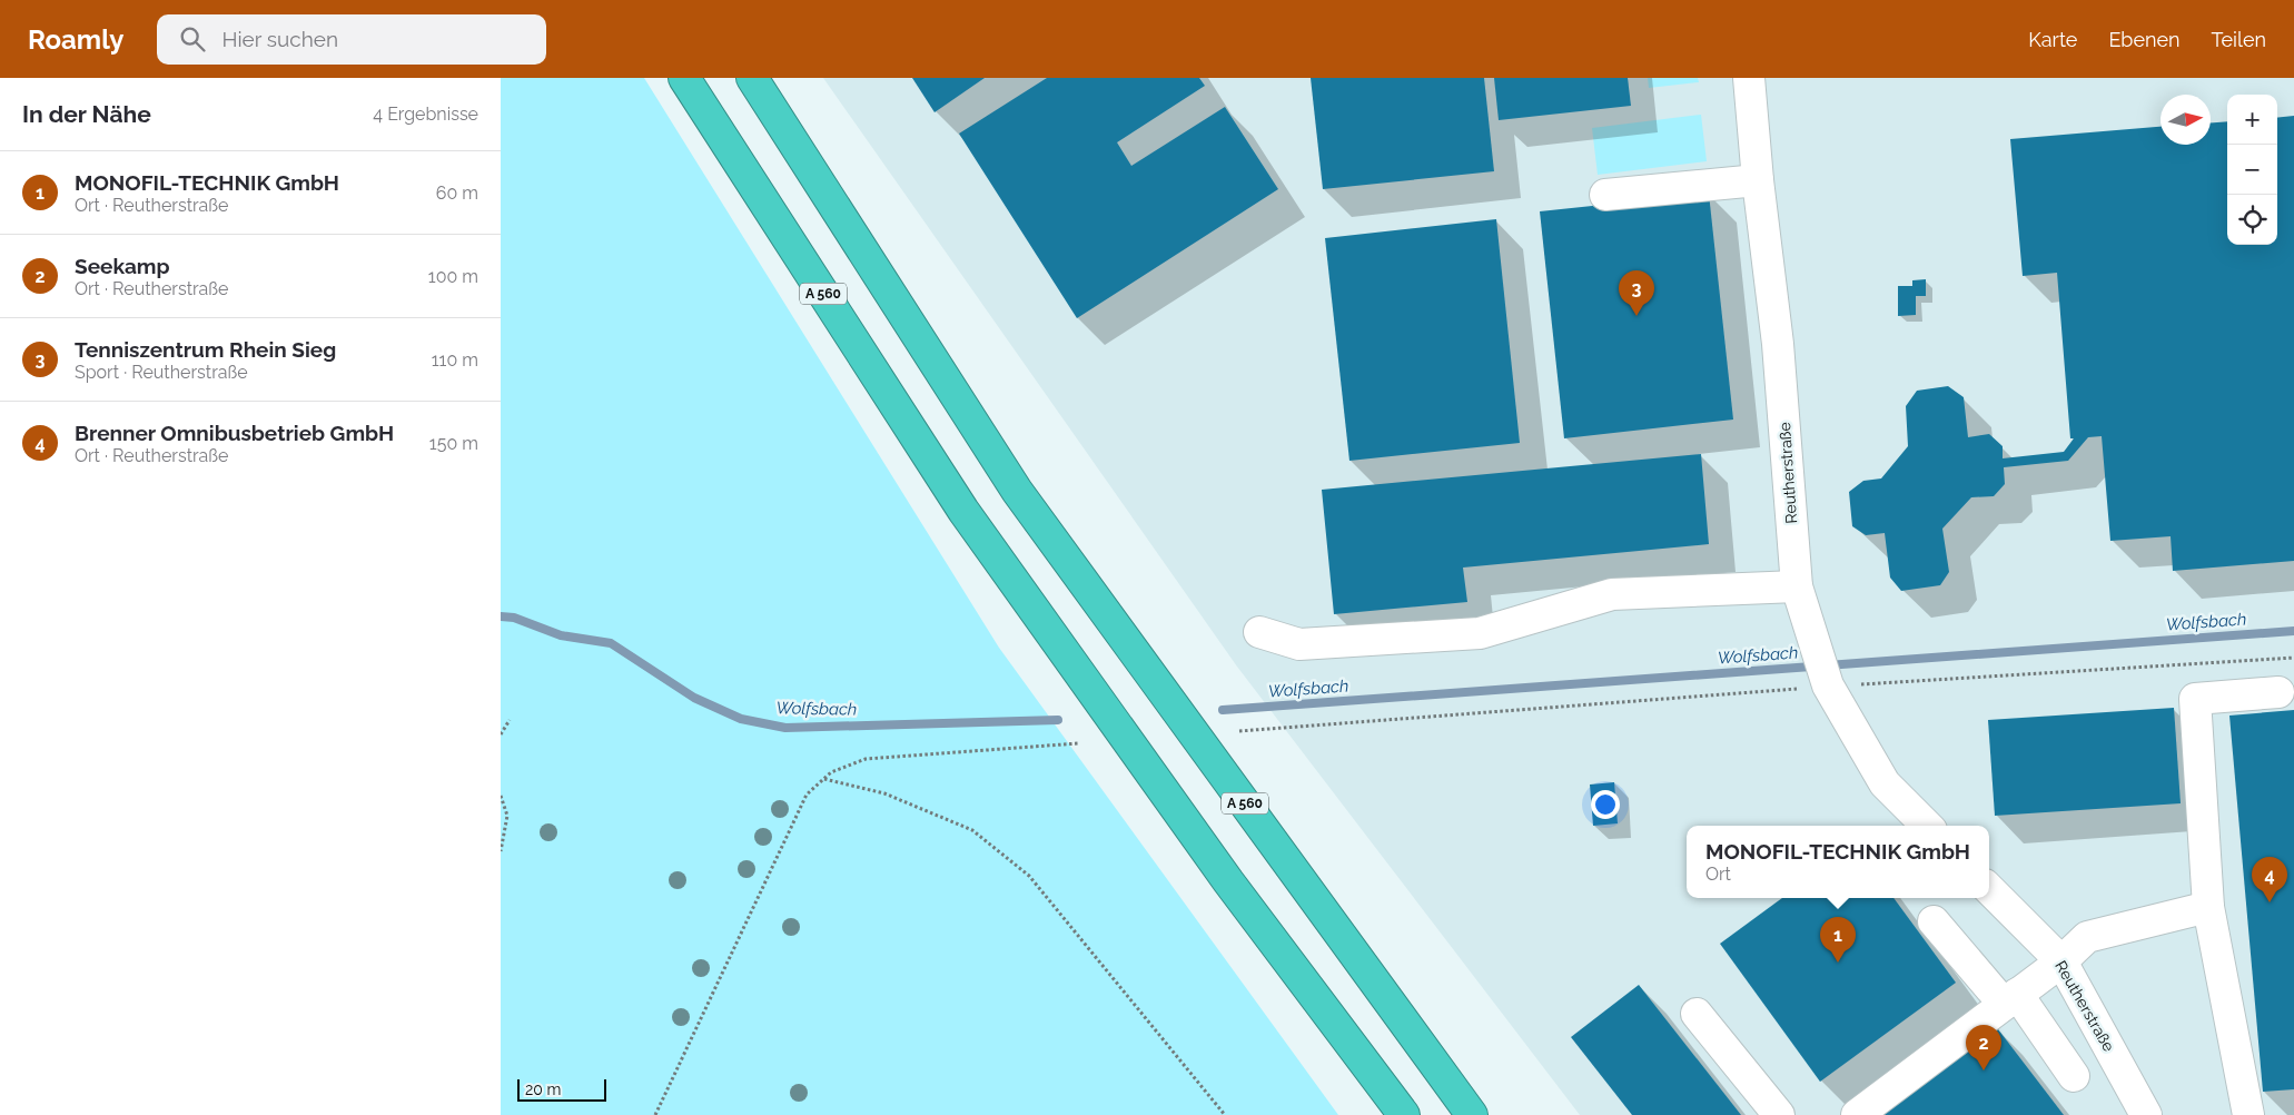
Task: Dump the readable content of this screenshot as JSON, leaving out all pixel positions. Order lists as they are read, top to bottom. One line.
{"streets":{"highway":["A 560"],"street":["Reutherstraße"]},"water":["Wolfsbach"],"scale_bar":"20 m","north":"right","page":{"header":"Roamly","search":"Hier suchen","nav":["Karte","Ebenen","Teilen"],"heading":["In der Nähe","4 Ergebnisse"],"map_buttons":["+","−"],"list":[{"mark":"1","name":"MONOFIL-TECHNIK GmbH","note":"Ort · Reutherstraße","value":"60 m"},{"mark":"2","name":"Seekamp","note":"Ort · Reutherstraße","value":"100 m"},{"mark":"3","name":"Tenniszentrum Rhein Sieg","note":"Sport · Reutherstraße","value":"110 m"},{"mark":"4","name":"Brenner Omnibusbetrieb GmbH","note":"Ort · Reutherstraße","value":"150 m"}],"pins":["3","4","1","2"],"popup":["MONOFIL-TECHNIK GmbH","Ort"],"scale":"20 m"}}
